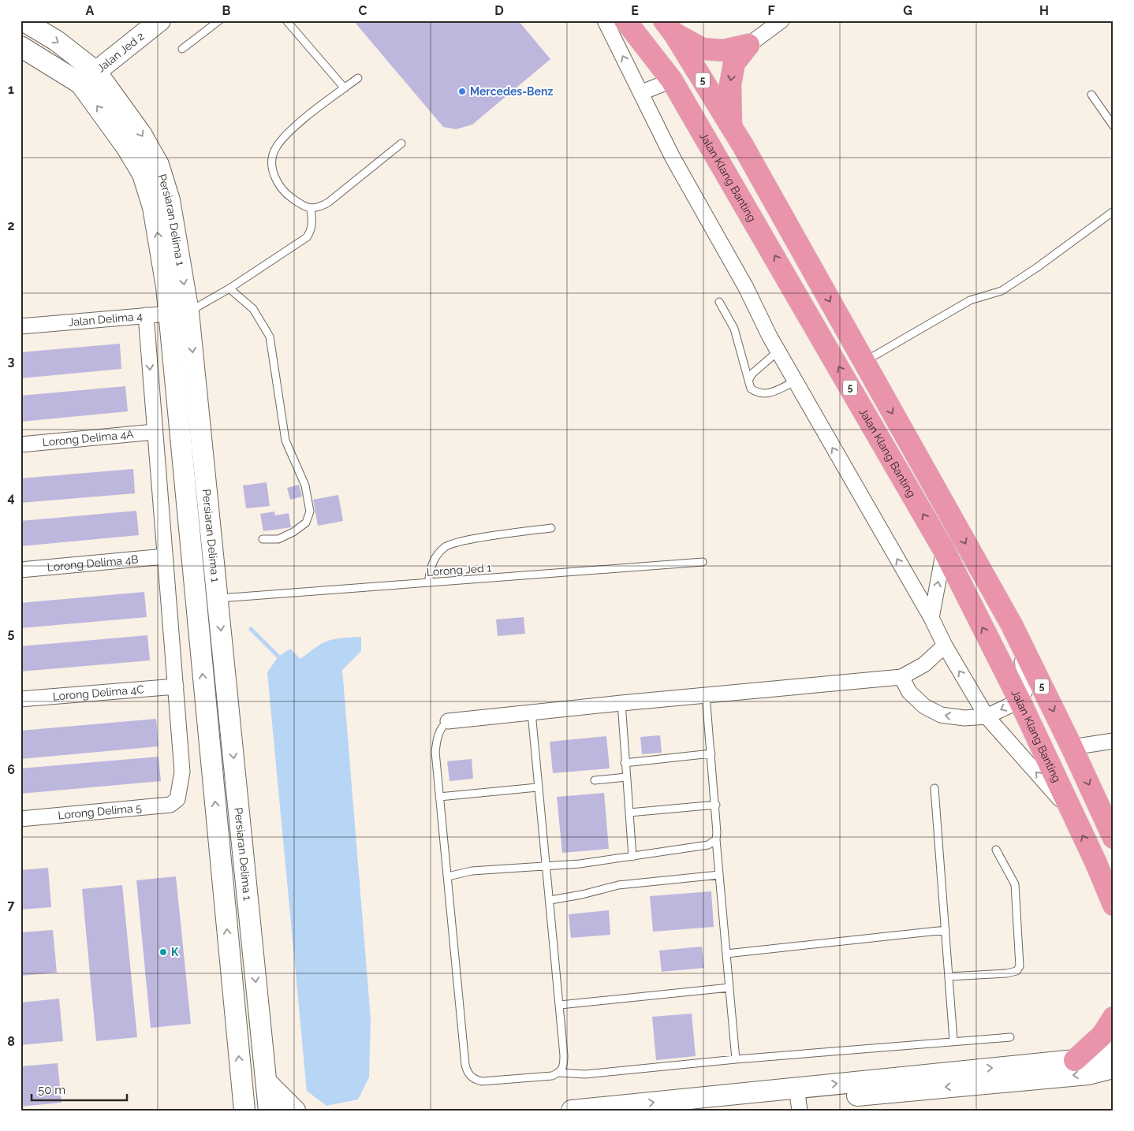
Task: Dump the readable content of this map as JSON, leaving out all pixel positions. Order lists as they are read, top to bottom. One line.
{"streets":{"highway":["5","Jalan Klang Banting"],"street":["Jalan Jed 2","Persiaran Delima 1","Jalan Delima 4","Lorong Delima 4A","Lorong Delima 4B","Lorong Delima 4C","Lorong Delima 5"],"lane":["Lorong Jed 1"]},"crossings":[["Jalan Jed 2","Persiaran Delima 1"],["Persiaran Delima 1","Jalan Delima 4"],["Persiaran Delima 1","Lorong Jed 1"],["Lorong Delima 4C","Lorong Delima 5"]],"places":["Mercedes-Benz","K"],"scale_bar":"50 m","grid":{"columns":["A","B","C","D","E","F","G","H"],"rows":["1","2","3","4","5","6","7","8"]}}
